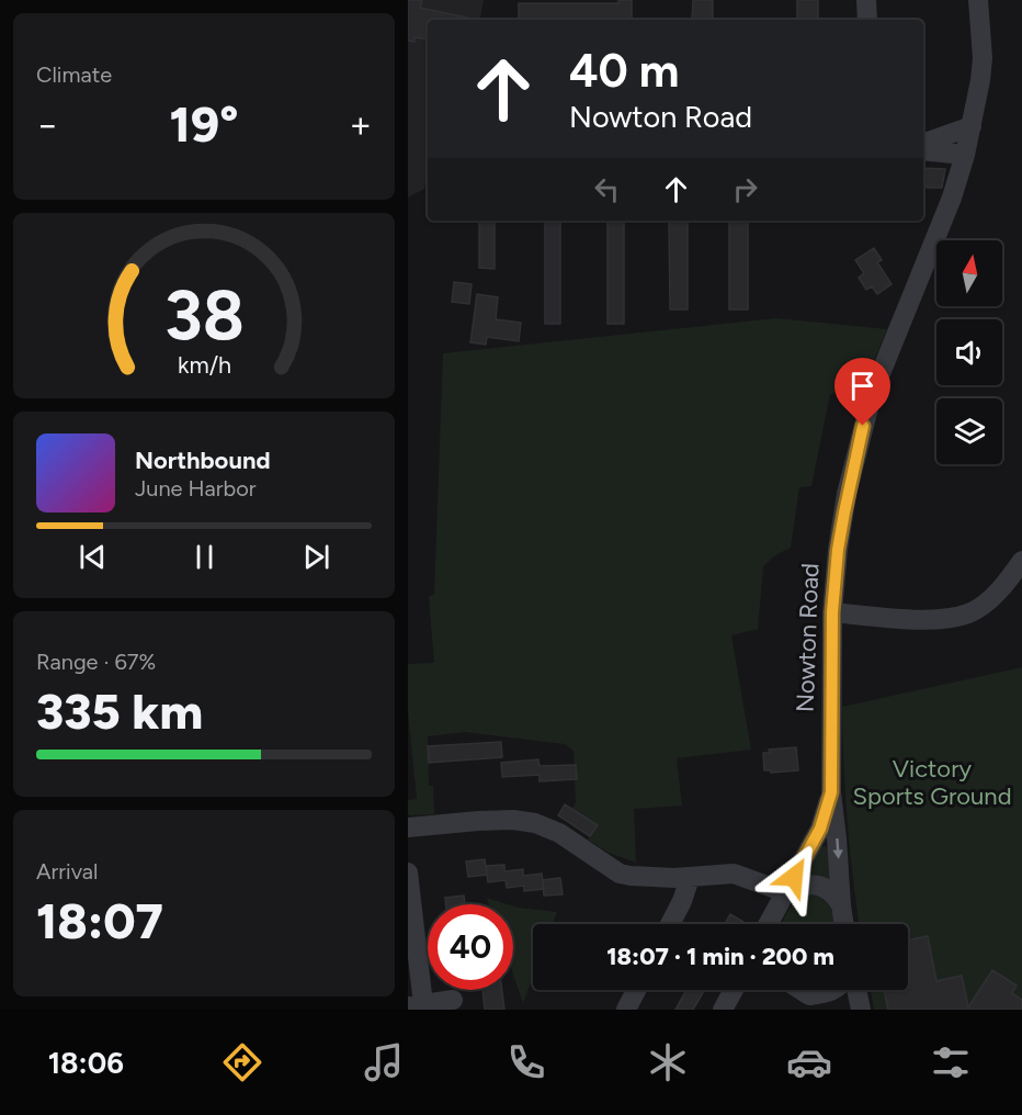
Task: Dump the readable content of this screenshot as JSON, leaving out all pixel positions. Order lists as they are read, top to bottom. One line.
{"streets":{"street":["Nowton Road"]},"parks":["Victory Sports Ground"],"north":"top","page":{"tile":["Climate",["Range · 67%","335 km"],["Arrival","18:07"]],"turn":["40 m","Nowton Road"],"heat":["−","19°","+"],"song":["Northbound","June Harbor"],"limit":"40","trip":"18:07 · 1 min · 200 m","tabs":"18:06","gauge":["38","km/h"]}}
